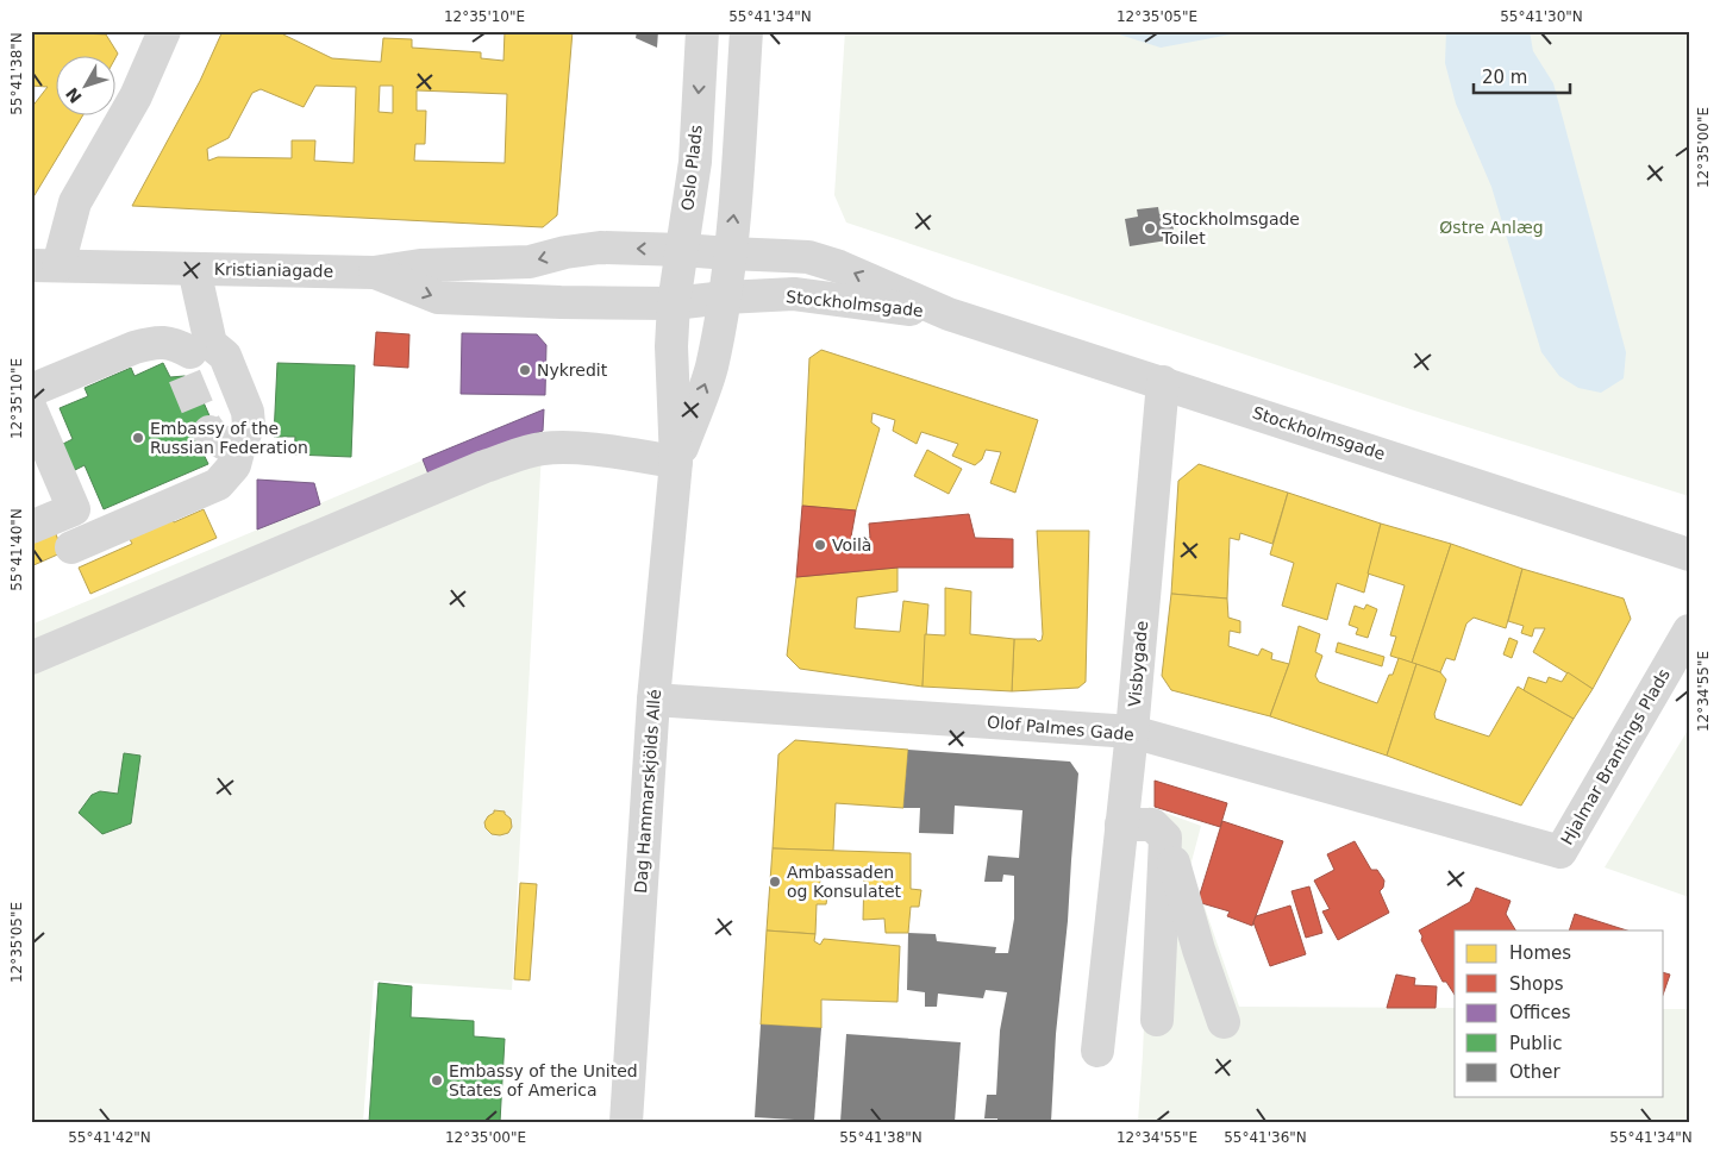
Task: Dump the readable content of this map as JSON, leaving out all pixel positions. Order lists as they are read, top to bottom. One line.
{"streets":{"street":["Oslo Plads","Kristianiagade","Stockholmsgade","Visbygade","Olof Palmes Gade","Hjalmar Brantings Plads","Dag Hammarskjölds Allé"]},"crossings":[["Oslo Plads","Kristianiagade"],["Oslo Plads","Stockholmsgade"],["Oslo Plads","Dag Hammarskjölds Allé"],["Kristianiagade","Stockholmsgade"],["Kristianiagade","Dag Hammarskjölds Allé"],["Stockholmsgade","Visbygade"],["Stockholmsgade","Dag Hammarskjölds Allé"],["Visbygade","Olof Palmes Gade"],["Olof Palmes Gade","Hjalmar Brantings Plads"],["Olof Palmes Gade","Dag Hammarskjölds Allé"]],"parks":["Østre Anlæg"],"places":["Stockholmsgade Toilet","Nykredit","Embassy of the Russian Federation","Voilà","Ambassaden og Konsulatet","Embassy of the United States of America"],"legend":["Homes","Shops","Offices","Public","Other"],"scale_bar":"20 m","north":"bottom left","coordinates":["12°35'10\"E","55°41'34\"N","12°35'05\"E","55°41'30\"N","55°41'38\"N","12°35'00\"E","55°41'40\"N","12°34'55\"E","55°41'42\"N","55°41'36\"N"]}
